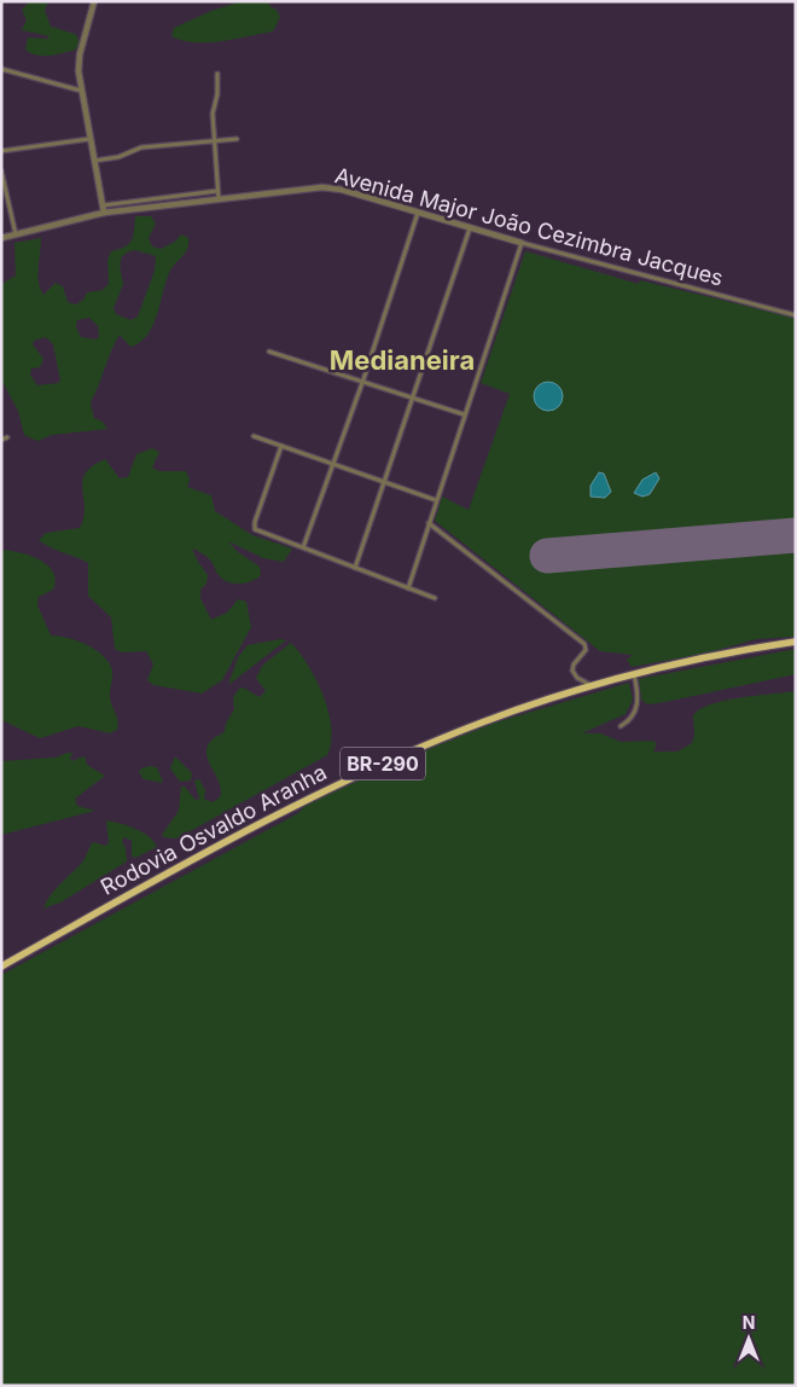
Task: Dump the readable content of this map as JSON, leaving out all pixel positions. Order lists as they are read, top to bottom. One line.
{"streets":{"highway":["BR-290","Rodovia Osvaldo Aranha"],"street":["Avenida Major João Cezimbra Jacques"]},"districts":["Medianeira"],"north":"top"}
